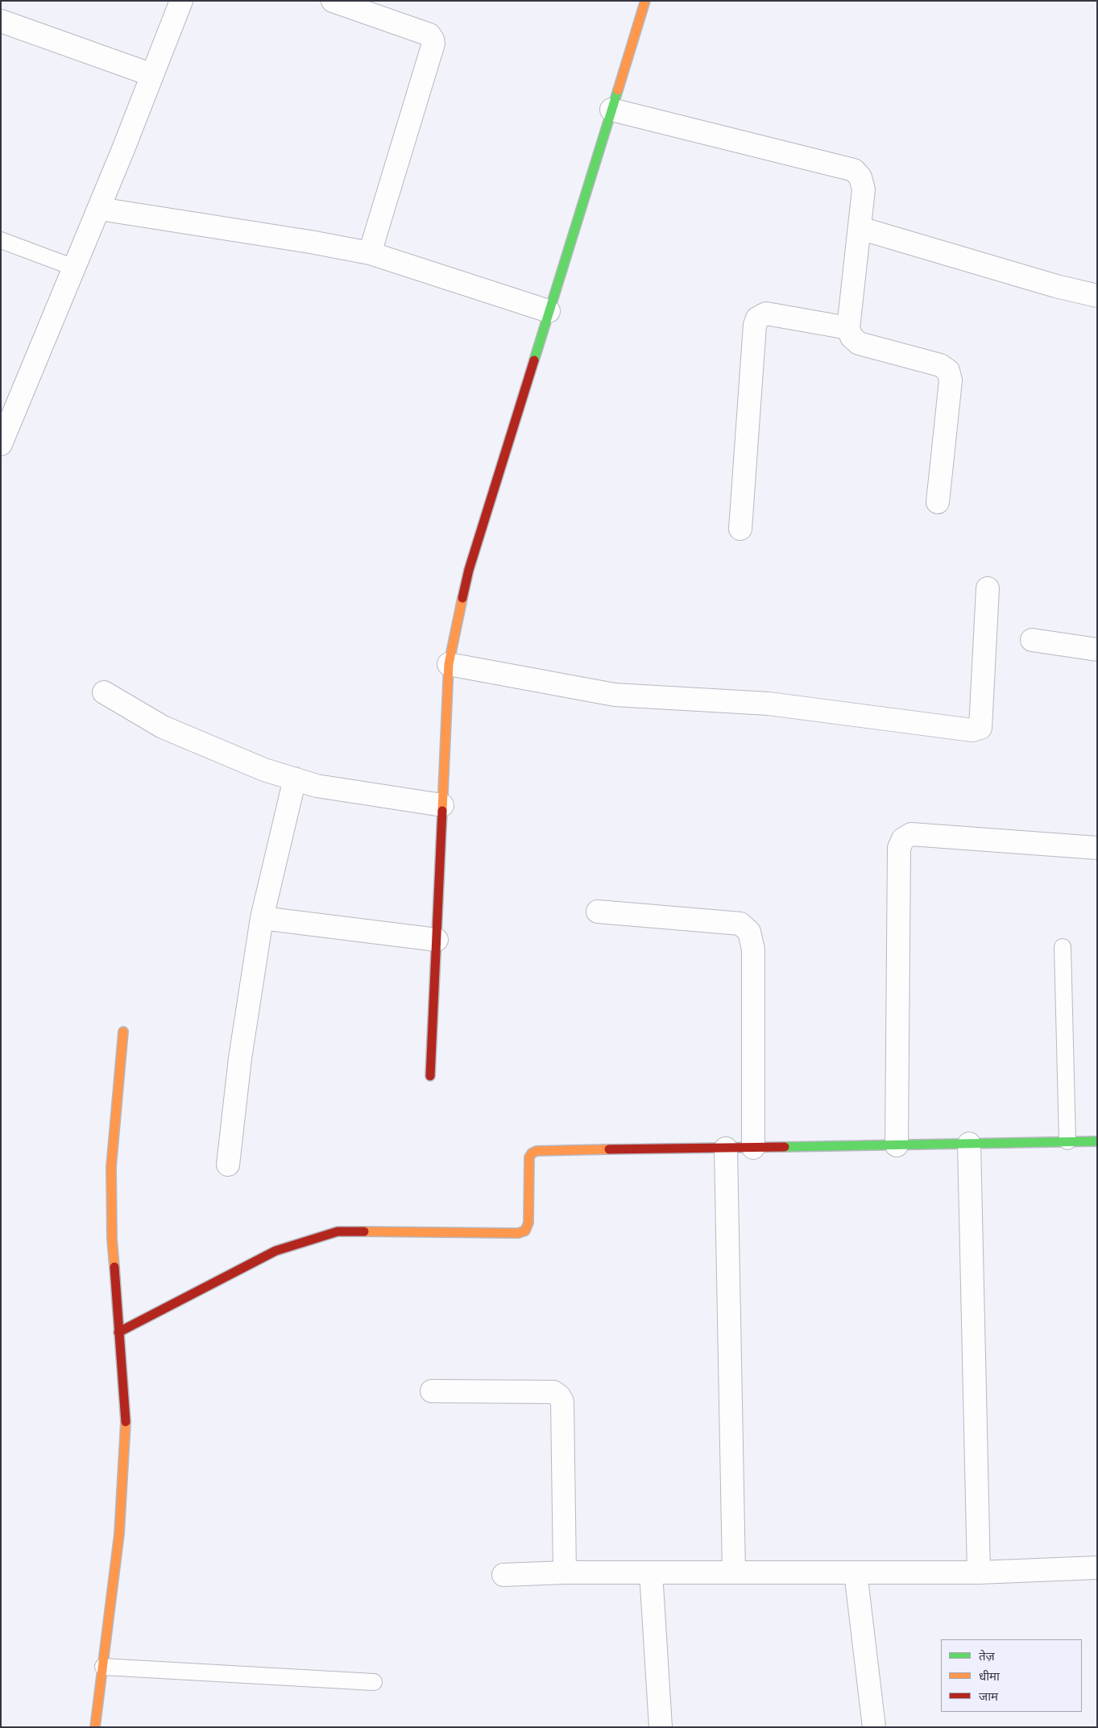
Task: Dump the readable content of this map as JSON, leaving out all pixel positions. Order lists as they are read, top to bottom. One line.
{"legend":["तेज़","धीमा","जाम"]}
